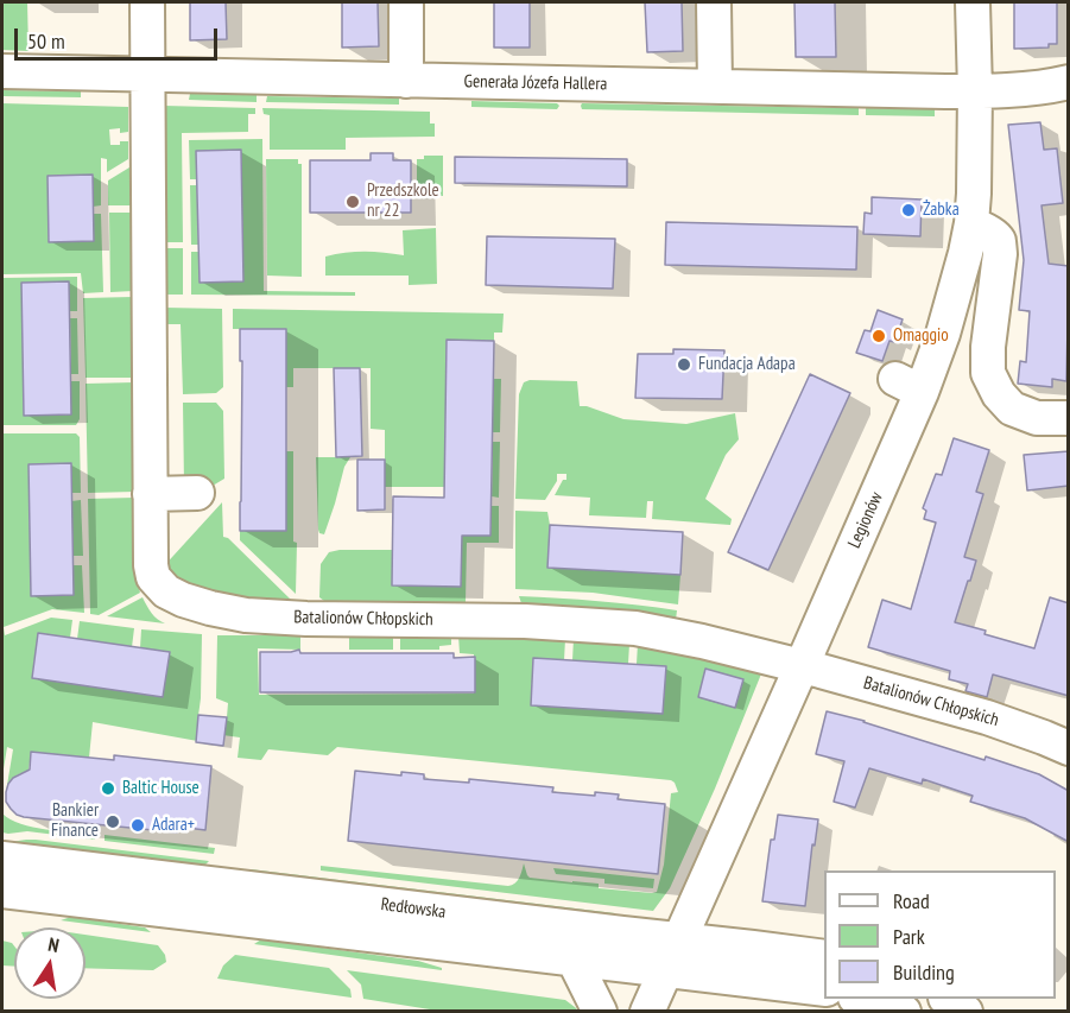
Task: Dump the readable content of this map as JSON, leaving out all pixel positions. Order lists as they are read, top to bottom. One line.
{"streets":{"street":["Generała Józefa Hallera","Legionów","Batalionów Chłopskich","Redłowska"]},"crossings":[["Generała Józefa Hallera","Legionów"],["Generała Józefa Hallera","Batalionów Chłopskich"],["Legionów","Batalionów Chłopskich"],["Legionów","Redłowska"]],"places":["Przedszkole nr 22","Żabka","Omaggio","Fundacja Adapa","Baltic House","Bankier Finance","Adara+"],"legend":["Road","Park","Building"],"scale_bar":"50 m","north":"top"}
